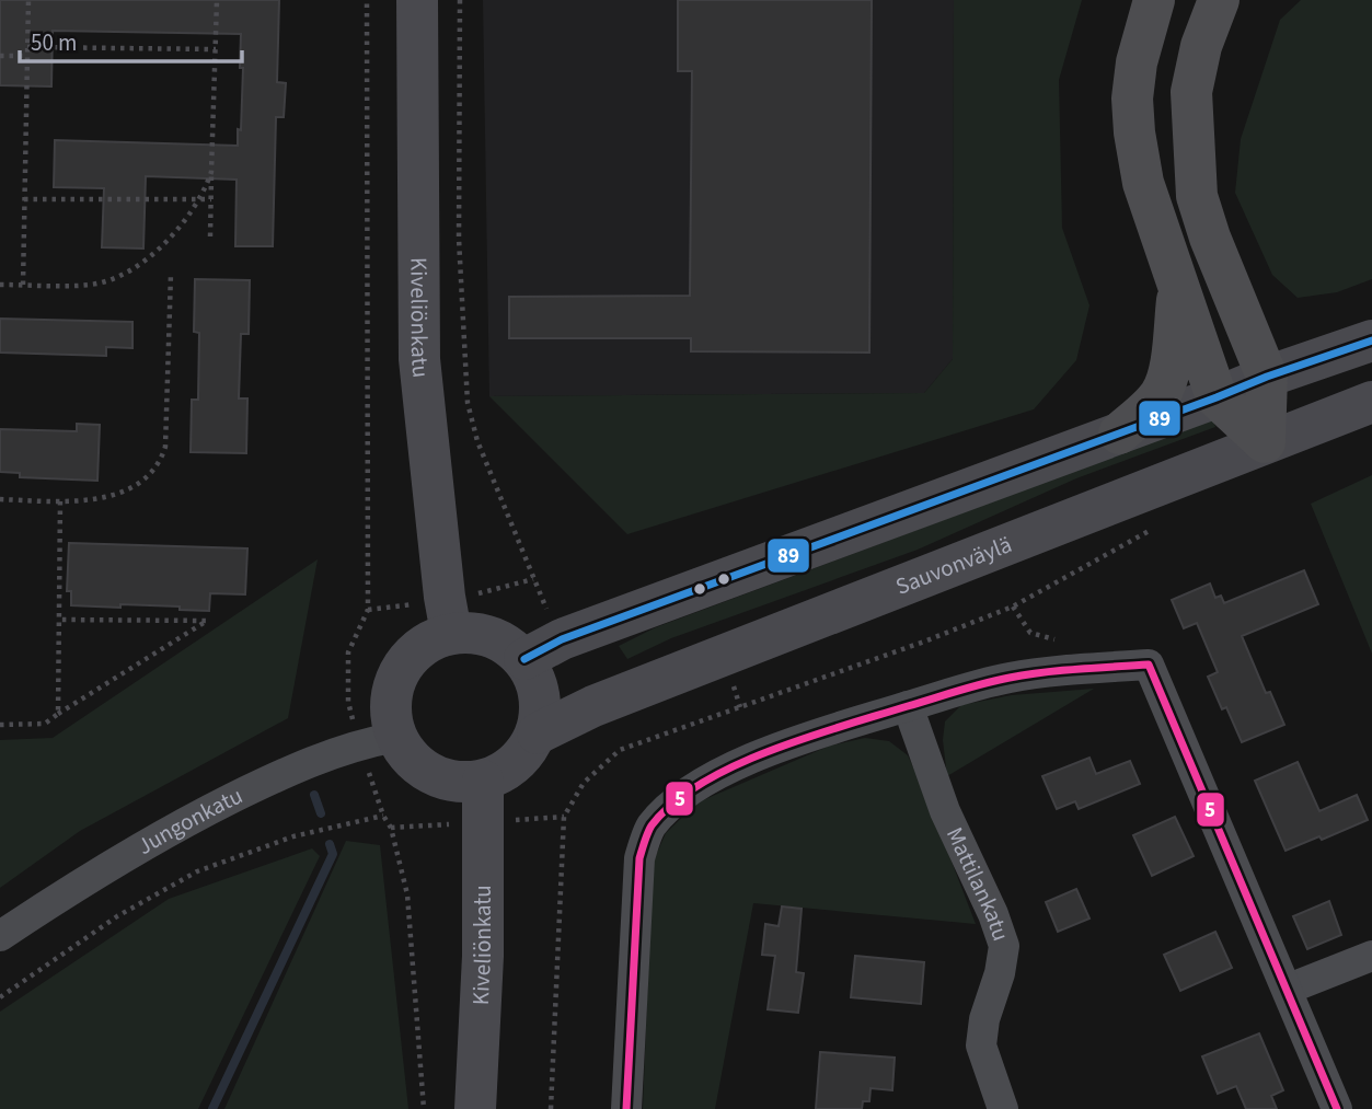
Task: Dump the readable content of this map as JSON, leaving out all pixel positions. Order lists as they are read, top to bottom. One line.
{"streets":{"main road":["Kiveliönkatu","Sauvonväylä"],"street":["Jungonkatu","Mattilankatu"]},"crossings":[["Kiveliönkatu","Sauvonväylä"],["Kiveliönkatu","Jungonkatu"],["Sauvonväylä","Jungonkatu"]],"lines":["transit line 89","transit line 5"],"scale_bar":"50 m"}
